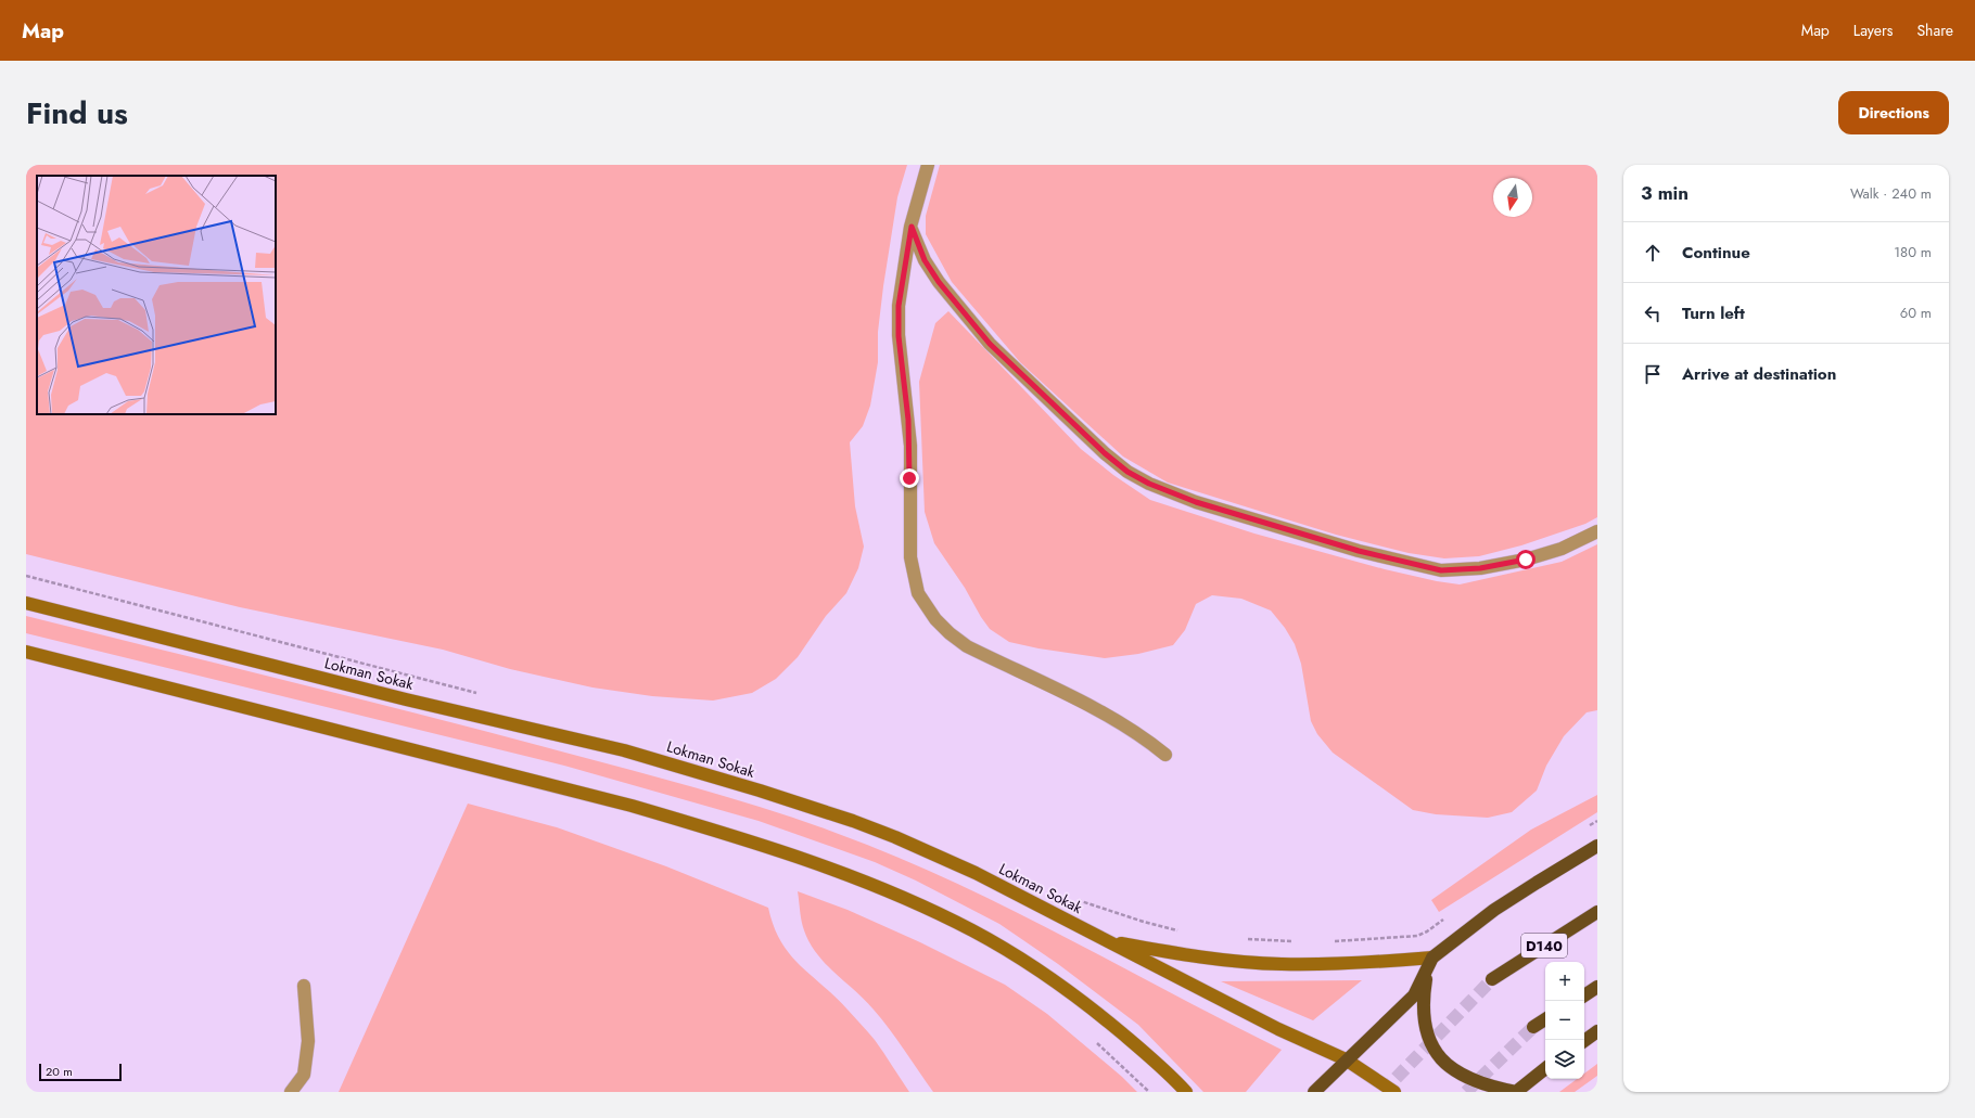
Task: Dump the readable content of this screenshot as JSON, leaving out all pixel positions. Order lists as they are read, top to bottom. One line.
{"streets":{"highway":["D140"],"main road":["Lokman Sokak"]},"scale_bar":"20 m","north":"bottom","page":{"header":"Map","nav":["Map","Layers","Share"],"title":"Find us","buttons":"Directions","heading":["3 min","Walk · 240 m"],"list":[["Continue","180 m"],["Turn left","60 m"],"Arrive at destination"],"map_buttons":["+","−"],"scale":"20 m"}}
